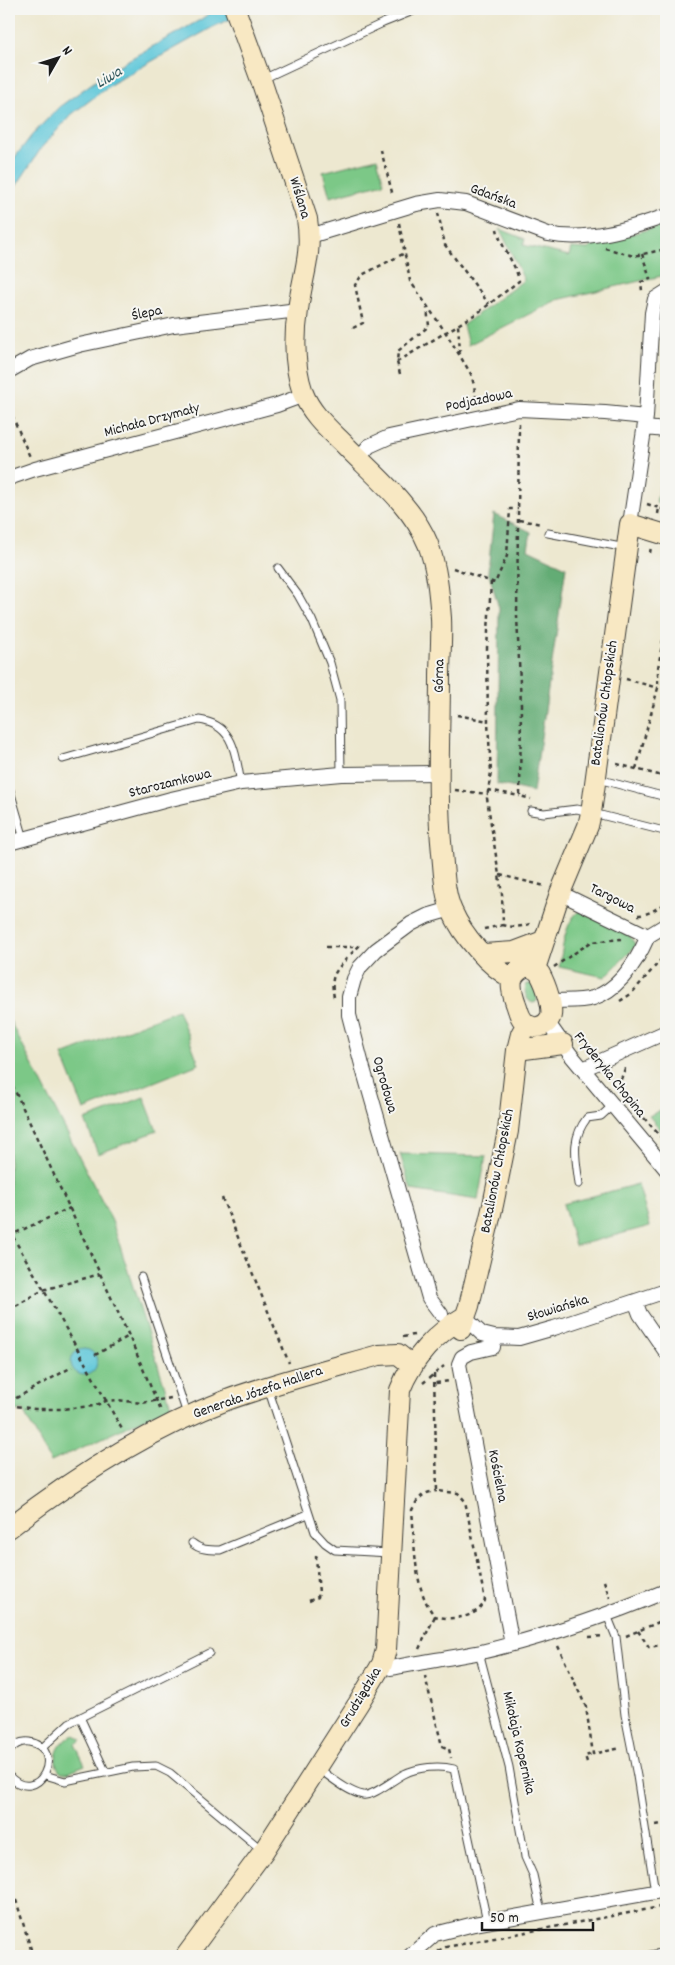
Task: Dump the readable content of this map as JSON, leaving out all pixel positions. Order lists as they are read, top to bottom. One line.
{"streets":{"street":["Gdańska","Wiślana","Ślepa","Podjazdowa","Michała Drzymały","Górna","Batalionów Chłopskich","Starozamkowa","Targowa","Fryderyka Chopina","Ogrodowa","Słowiańska","Generała Józefa Hallera","Kościelna","Grudziądzka"],"lane":["Mikołaja Kopernika"]},"crossings":[["Gdańska","Wiślana"],["Wiślana","Ślepa"],["Wiślana","Michała Drzymały"],["Wiślana","Górna"],["Podjazdowa","Górna"],["Podjazdowa","Batalionów Chłopskich"],["Michała Drzymały","Górna"],["Górna","Starozamkowa"],["Górna","Ogrodowa"],["Batalionów Chłopskich","Targowa"],["Batalionów Chłopskich","Słowiańska"],["Batalionów Chłopskich","Generała Józefa Hallera"],["Batalionów Chłopskich","Grudziądzka"],["Słowiańska","Kościelna"],["Generała Józefa Hallera","Grudziądzka"]],"water":["Liwa"],"scale_bar":"50 m","north":"top right"}
